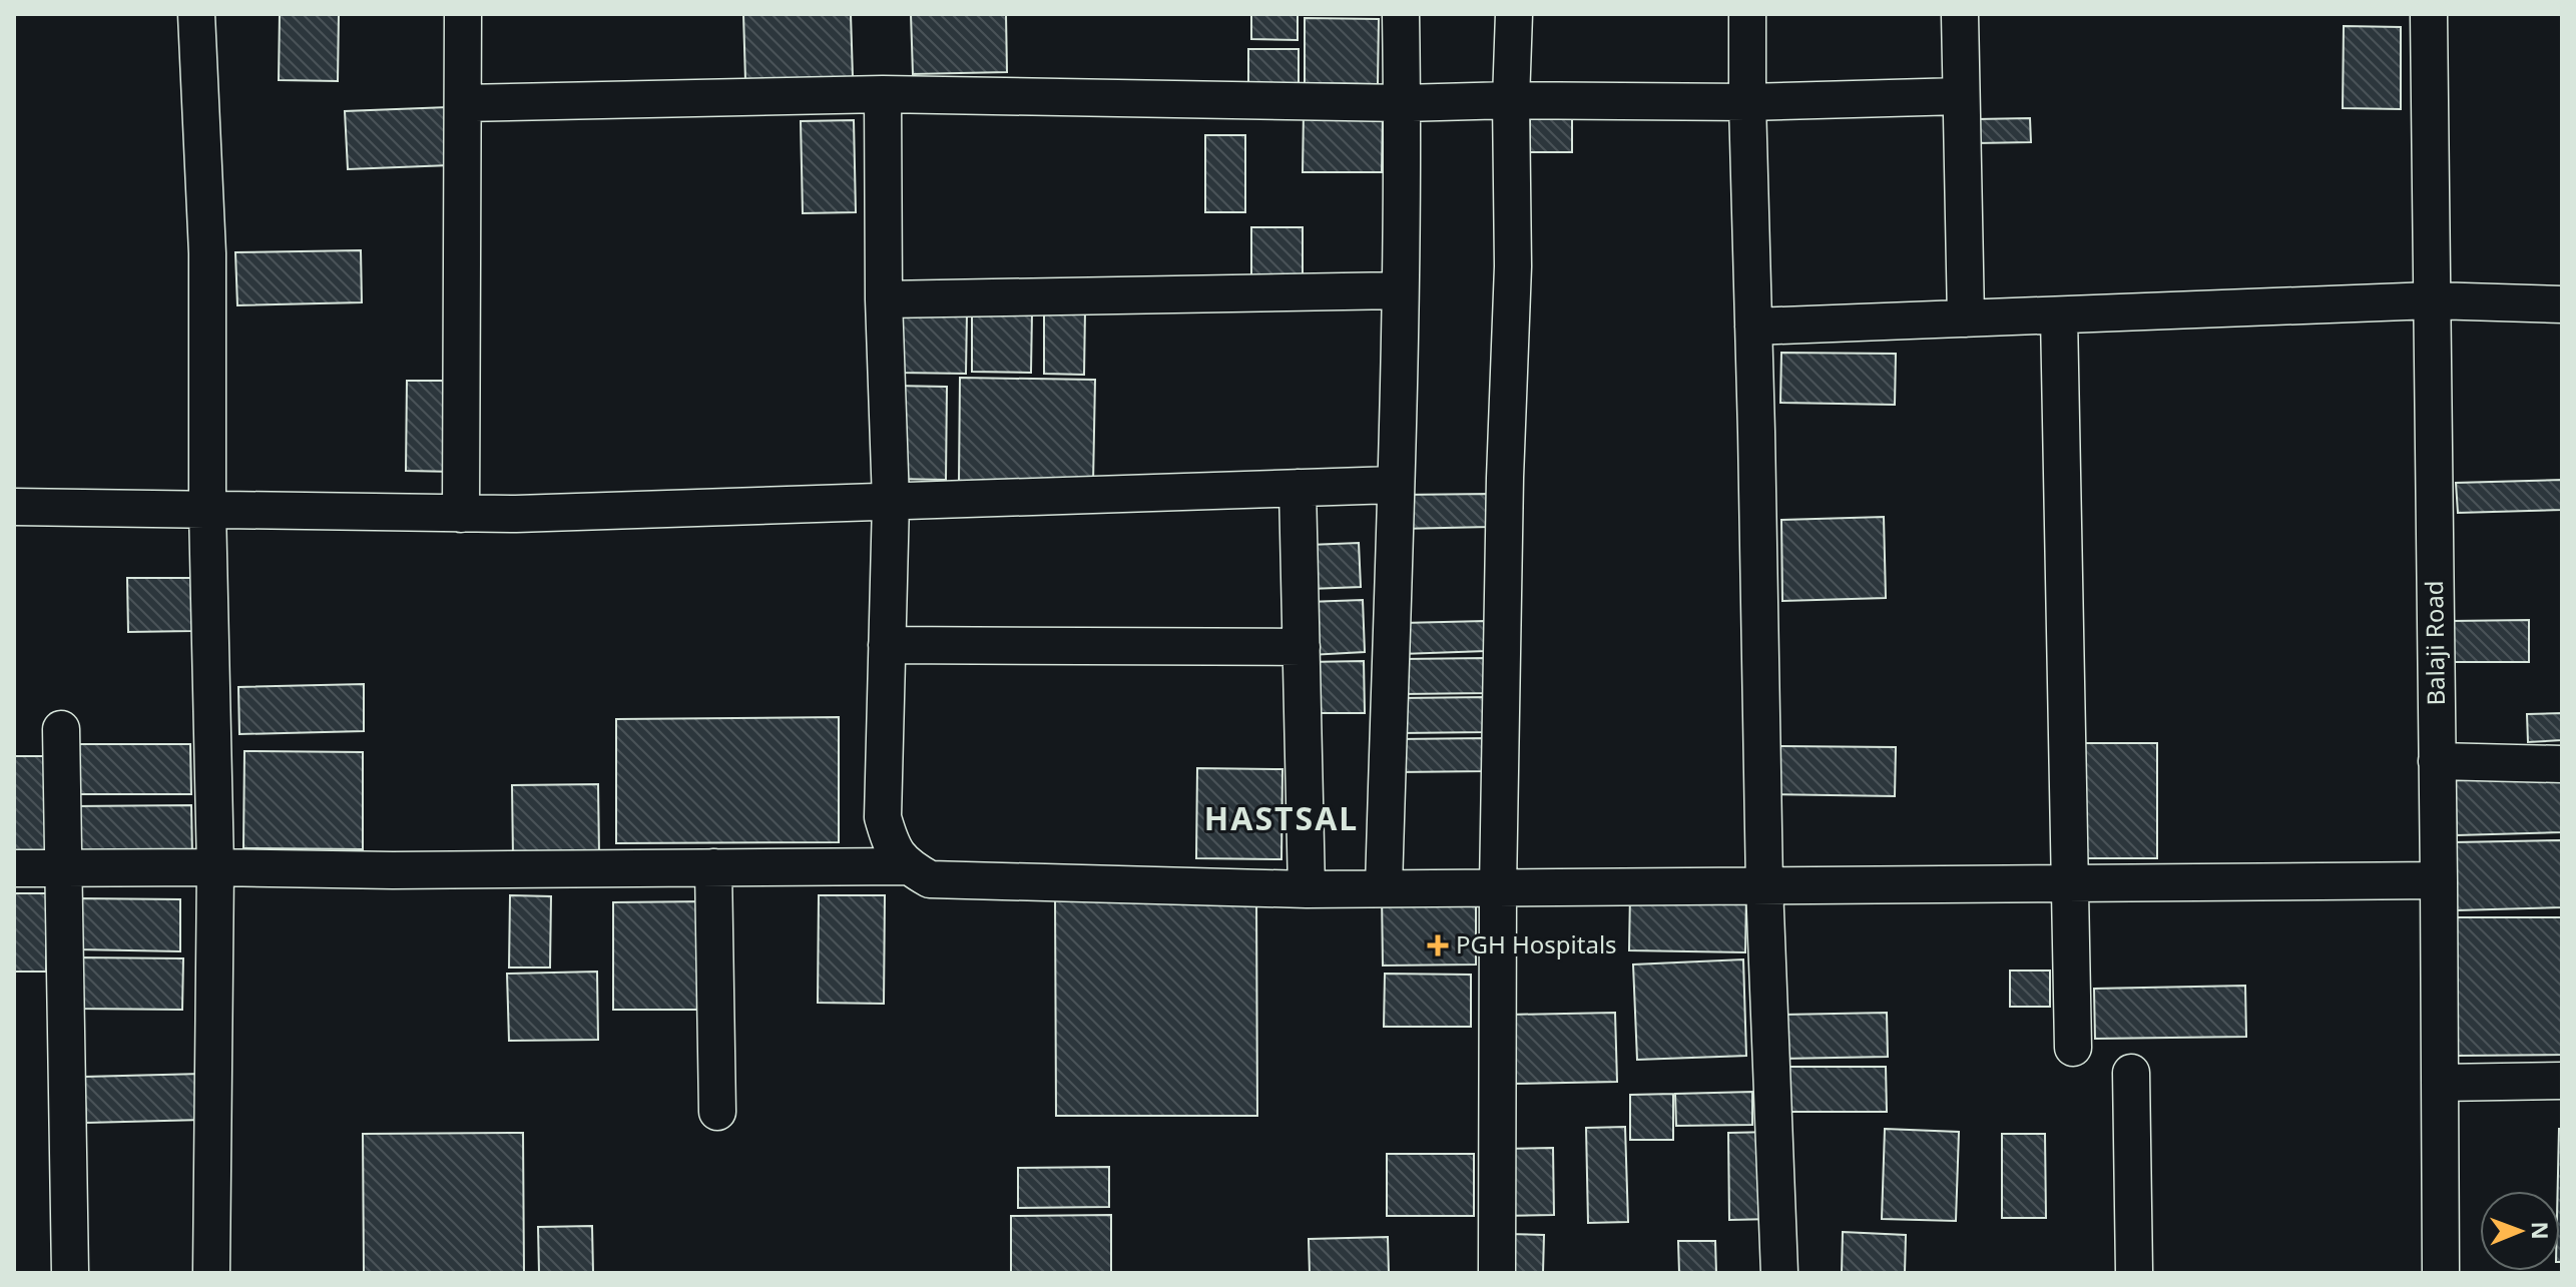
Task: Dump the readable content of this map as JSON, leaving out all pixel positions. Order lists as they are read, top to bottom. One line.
{"streets":{"street":["Balaji Road"]},"districts":["HASTSAL"],"places":{"health":["PGH Hospitals"]},"north":"right"}
